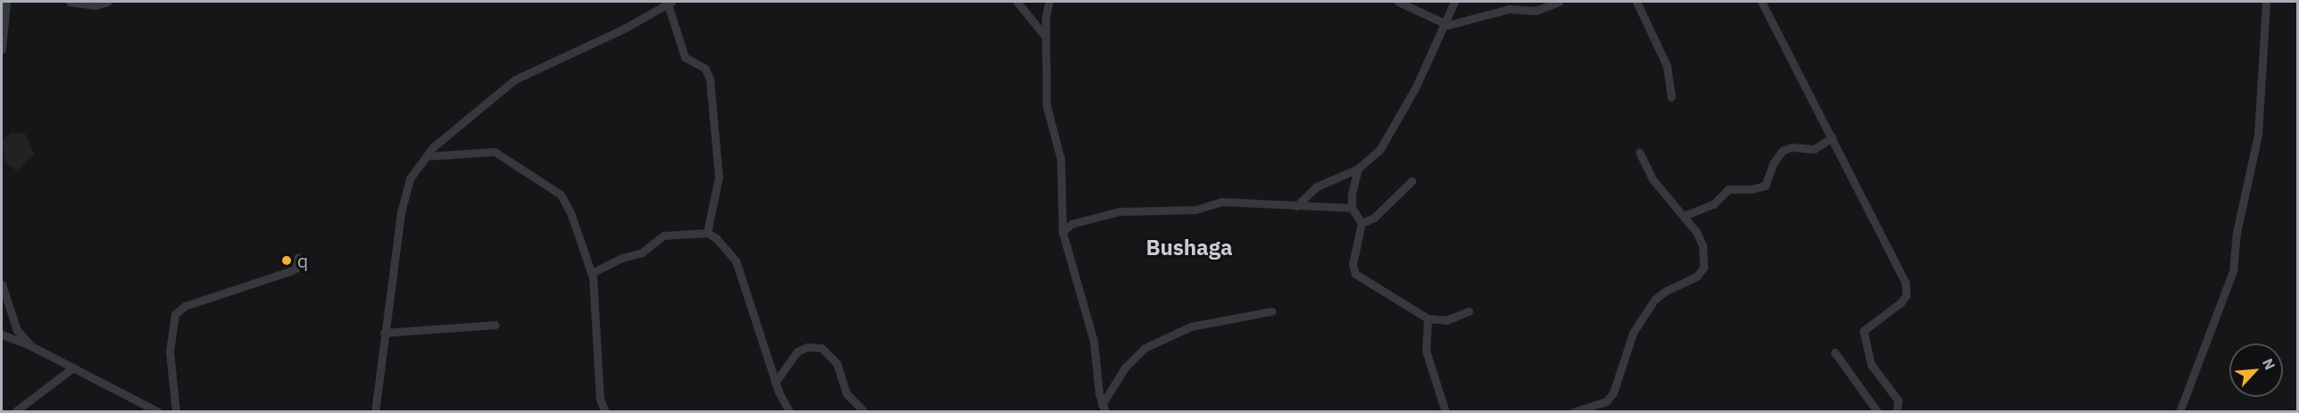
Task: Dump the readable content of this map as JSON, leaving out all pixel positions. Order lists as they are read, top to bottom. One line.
{"districts":["Bushaga"],"places":["q"],"north":"top right"}
